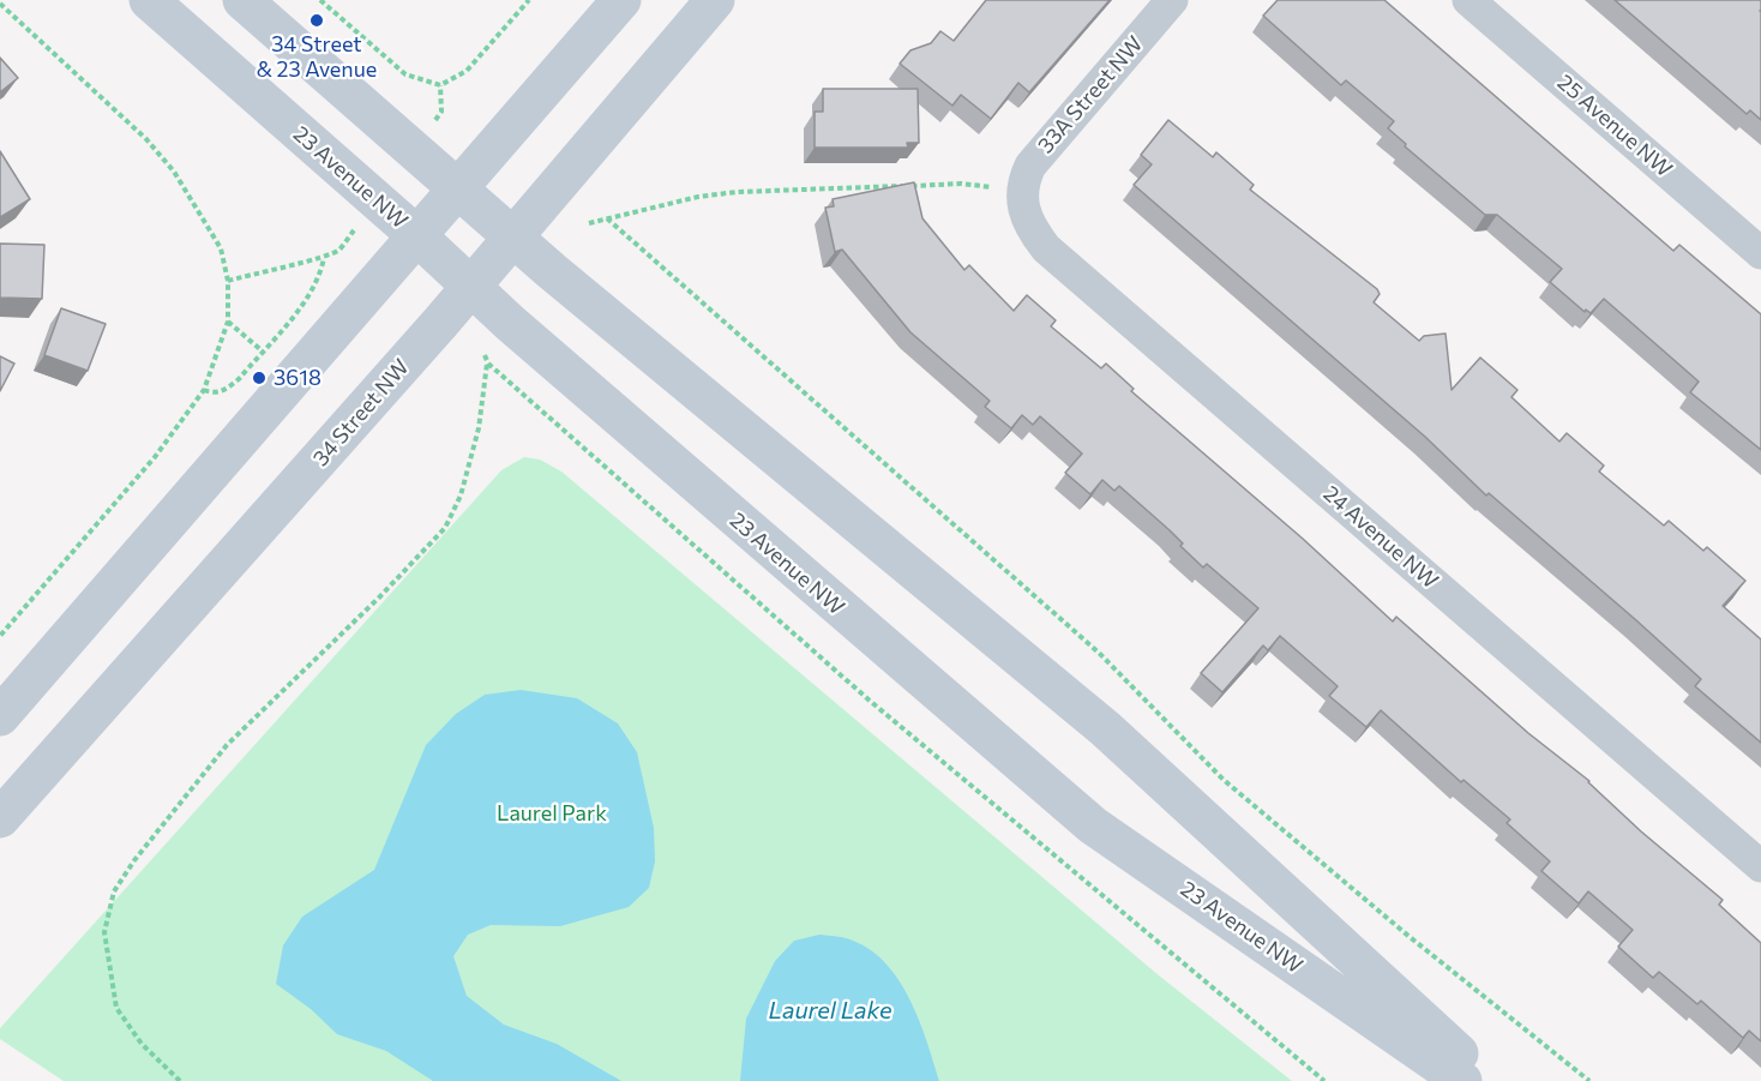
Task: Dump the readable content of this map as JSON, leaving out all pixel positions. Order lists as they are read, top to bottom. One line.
{"streets":{"main road":["23 Avenue NW","34 Street NW"],"street":["33A Street NW","25 Avenue NW","24 Avenue NW"]},"crossings":[["33A Street NW","24 Avenue NW"],["23 Avenue NW","34 Street NW"]],"water":["Laurel Lake"],"parks":["Laurel Park"],"places":["34 Street & 23 Avenue","3618"]}
